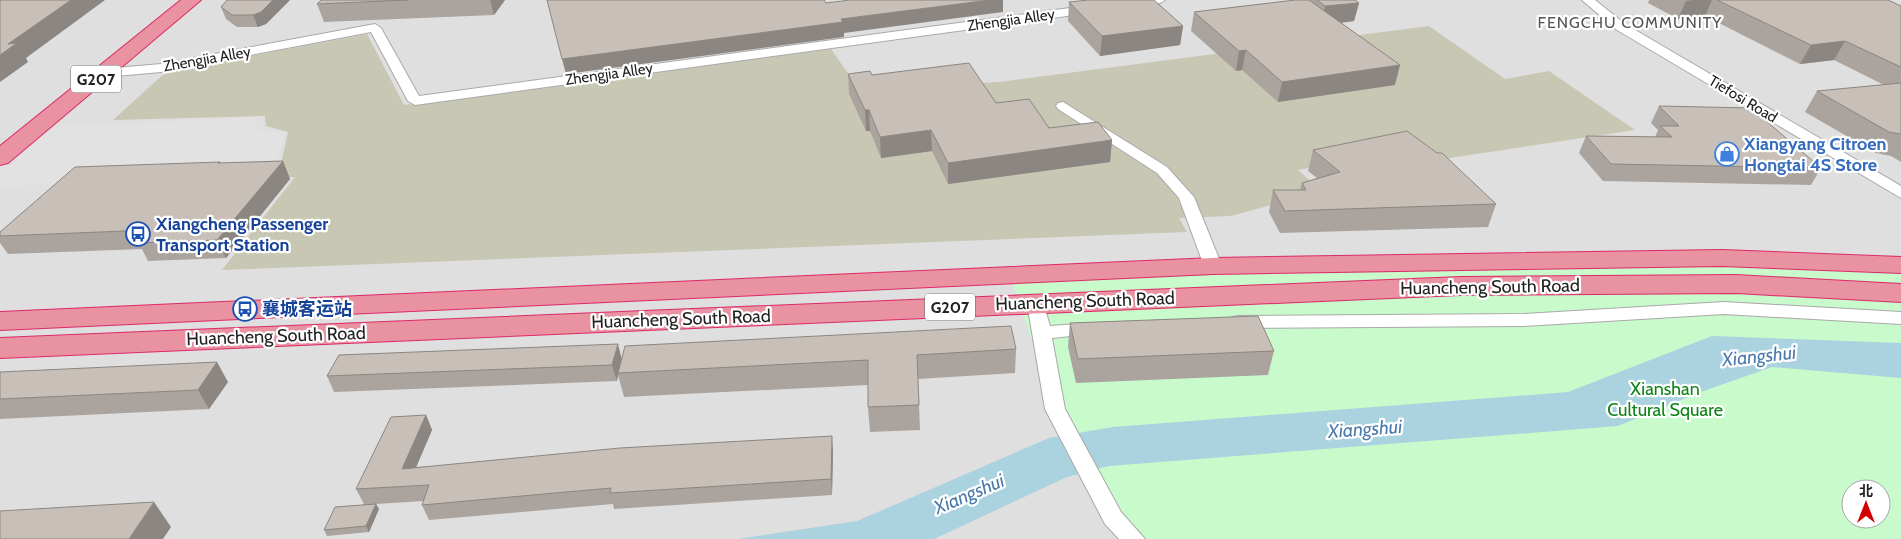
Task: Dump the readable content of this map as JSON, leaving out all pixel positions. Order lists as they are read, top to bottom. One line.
{"streets":{"highway":["G207","Huancheng South Road"],"street":["Zhengjia Alley","Tiefosi Road"]},"crossings":[["Zhengjia Alley","G207"]],"districts":["FENGCHU COMMUNITY"],"water":["Xiangshui"],"parks":["Xianshan Cultural Square"],"places":{"shop":["Xiangyang Citroen Hongtai 4S Store"],"bus stop":["Xiangcheng Passenger Transport Station","襄城客运站"]},"north":"top"}
